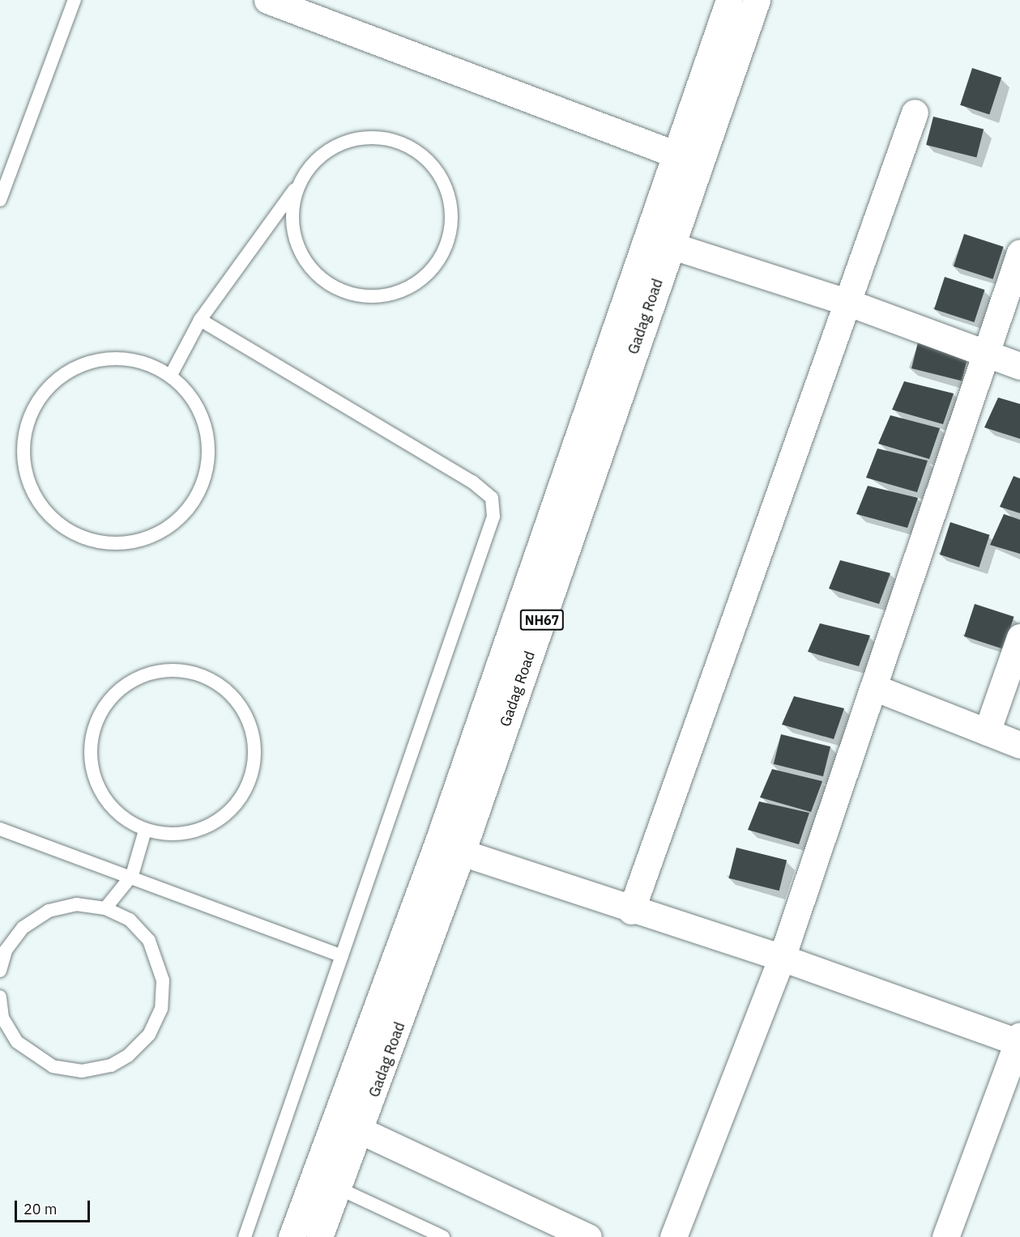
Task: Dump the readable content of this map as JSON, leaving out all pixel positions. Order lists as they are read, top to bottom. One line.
{"streets":{"main road":["Gadag Road","NH67"]},"scale_bar":"20 m"}
